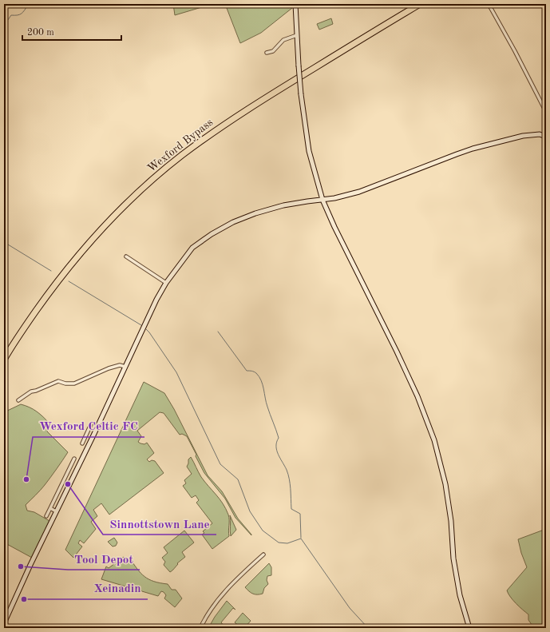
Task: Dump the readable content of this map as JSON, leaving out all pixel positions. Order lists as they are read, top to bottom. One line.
{"streets":{"highway":["Wexford Bypass"]},"places":["Wexford Celtic FC","Sinnottstown Lane","Tool Depot","Xeinadin"],"scale_bar":"200 m"}
